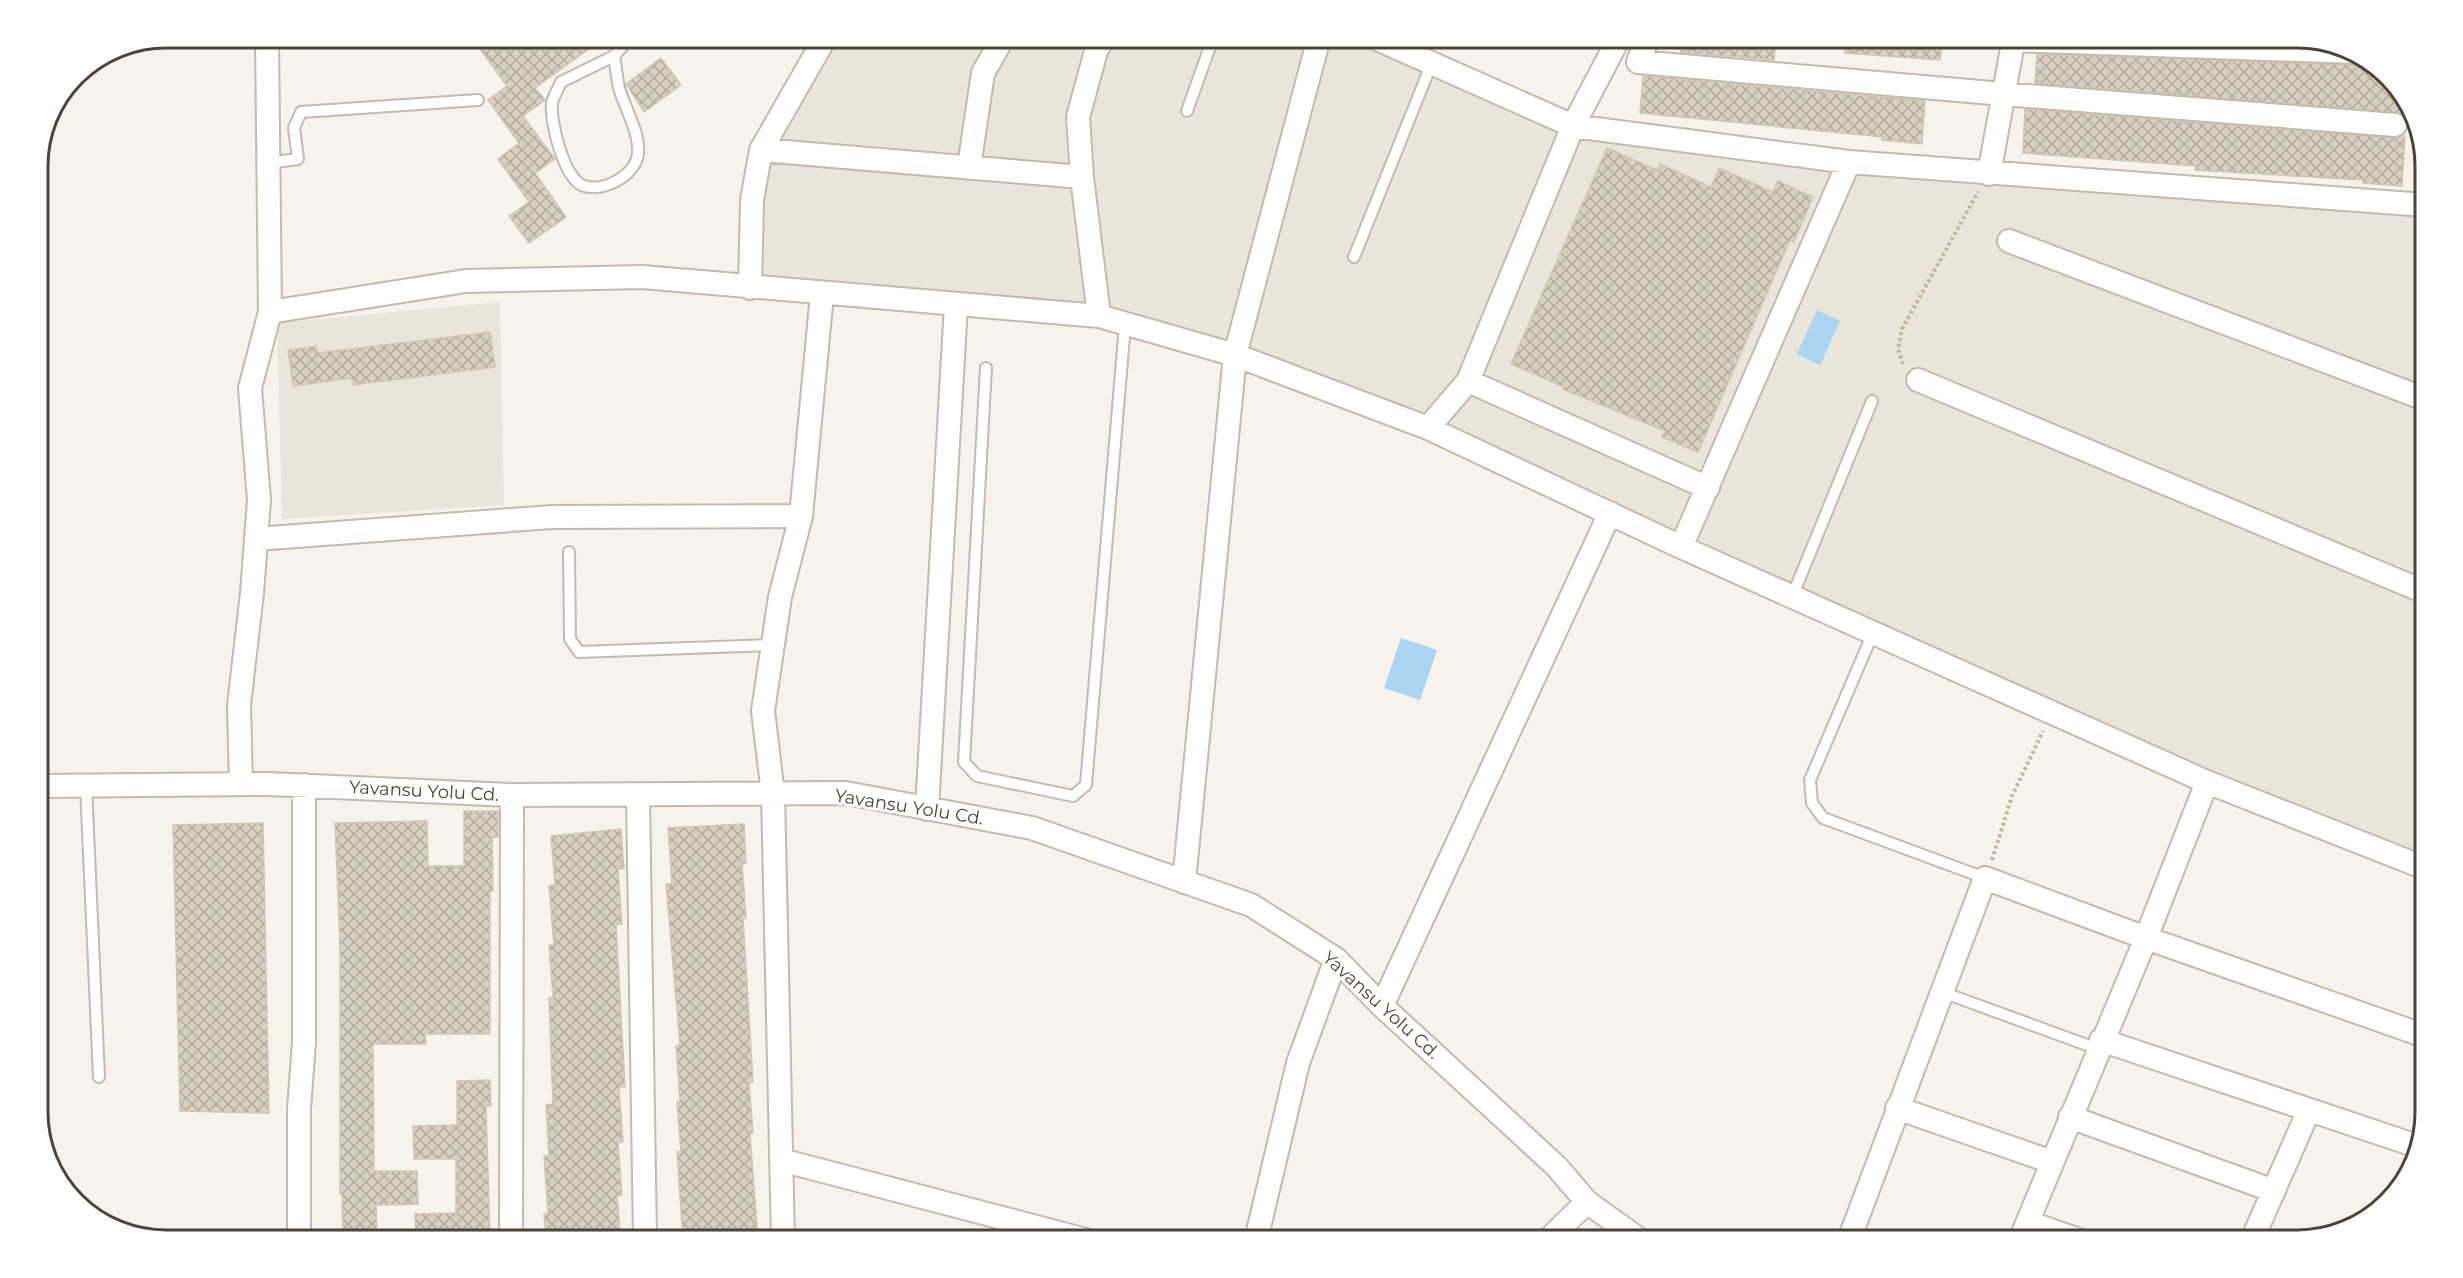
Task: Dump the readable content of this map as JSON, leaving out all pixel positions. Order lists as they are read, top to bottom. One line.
{"streets":{"street":["Yavansu Yolu Cd."]}}
